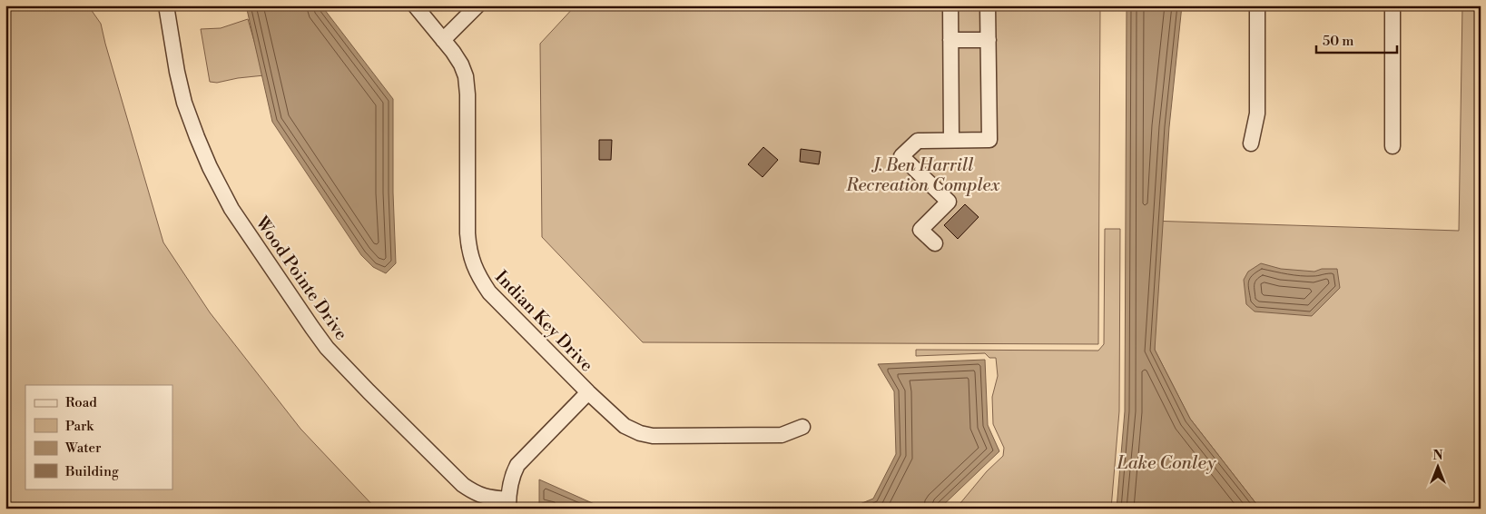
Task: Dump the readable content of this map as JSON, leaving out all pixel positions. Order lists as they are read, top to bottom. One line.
{"streets":{"street":["Wood Pointe Drive","Indian Key Drive"]},"water":["Lake Conley"],"parks":["J. Ben Harrill Recreation Complex"],"legend":["Road","Park","Water","Building"],"scale_bar":"50 m","north":"top"}
